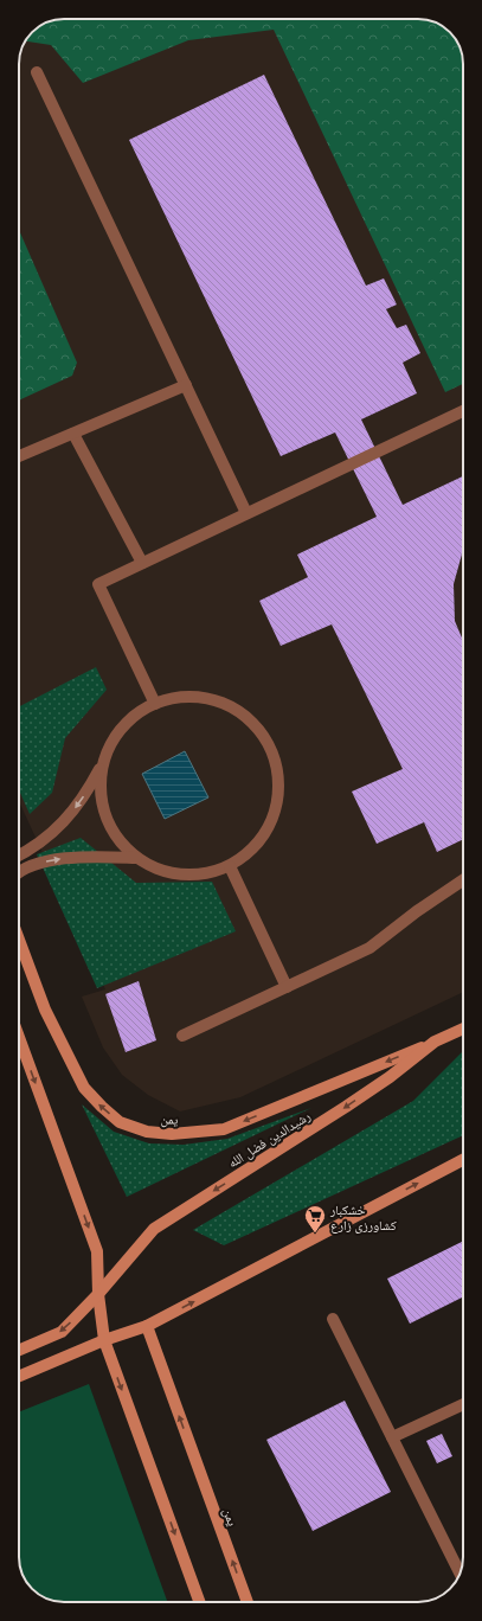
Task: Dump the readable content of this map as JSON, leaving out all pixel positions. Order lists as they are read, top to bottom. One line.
{"streets":{"main road":["یمن","رشیدالدین فضل الله"]},"crossings":[["یمن","رشیدالدین فضل الله"]],"places":{"supermarket":["خشکبار کشاورزی زارع"]}}
